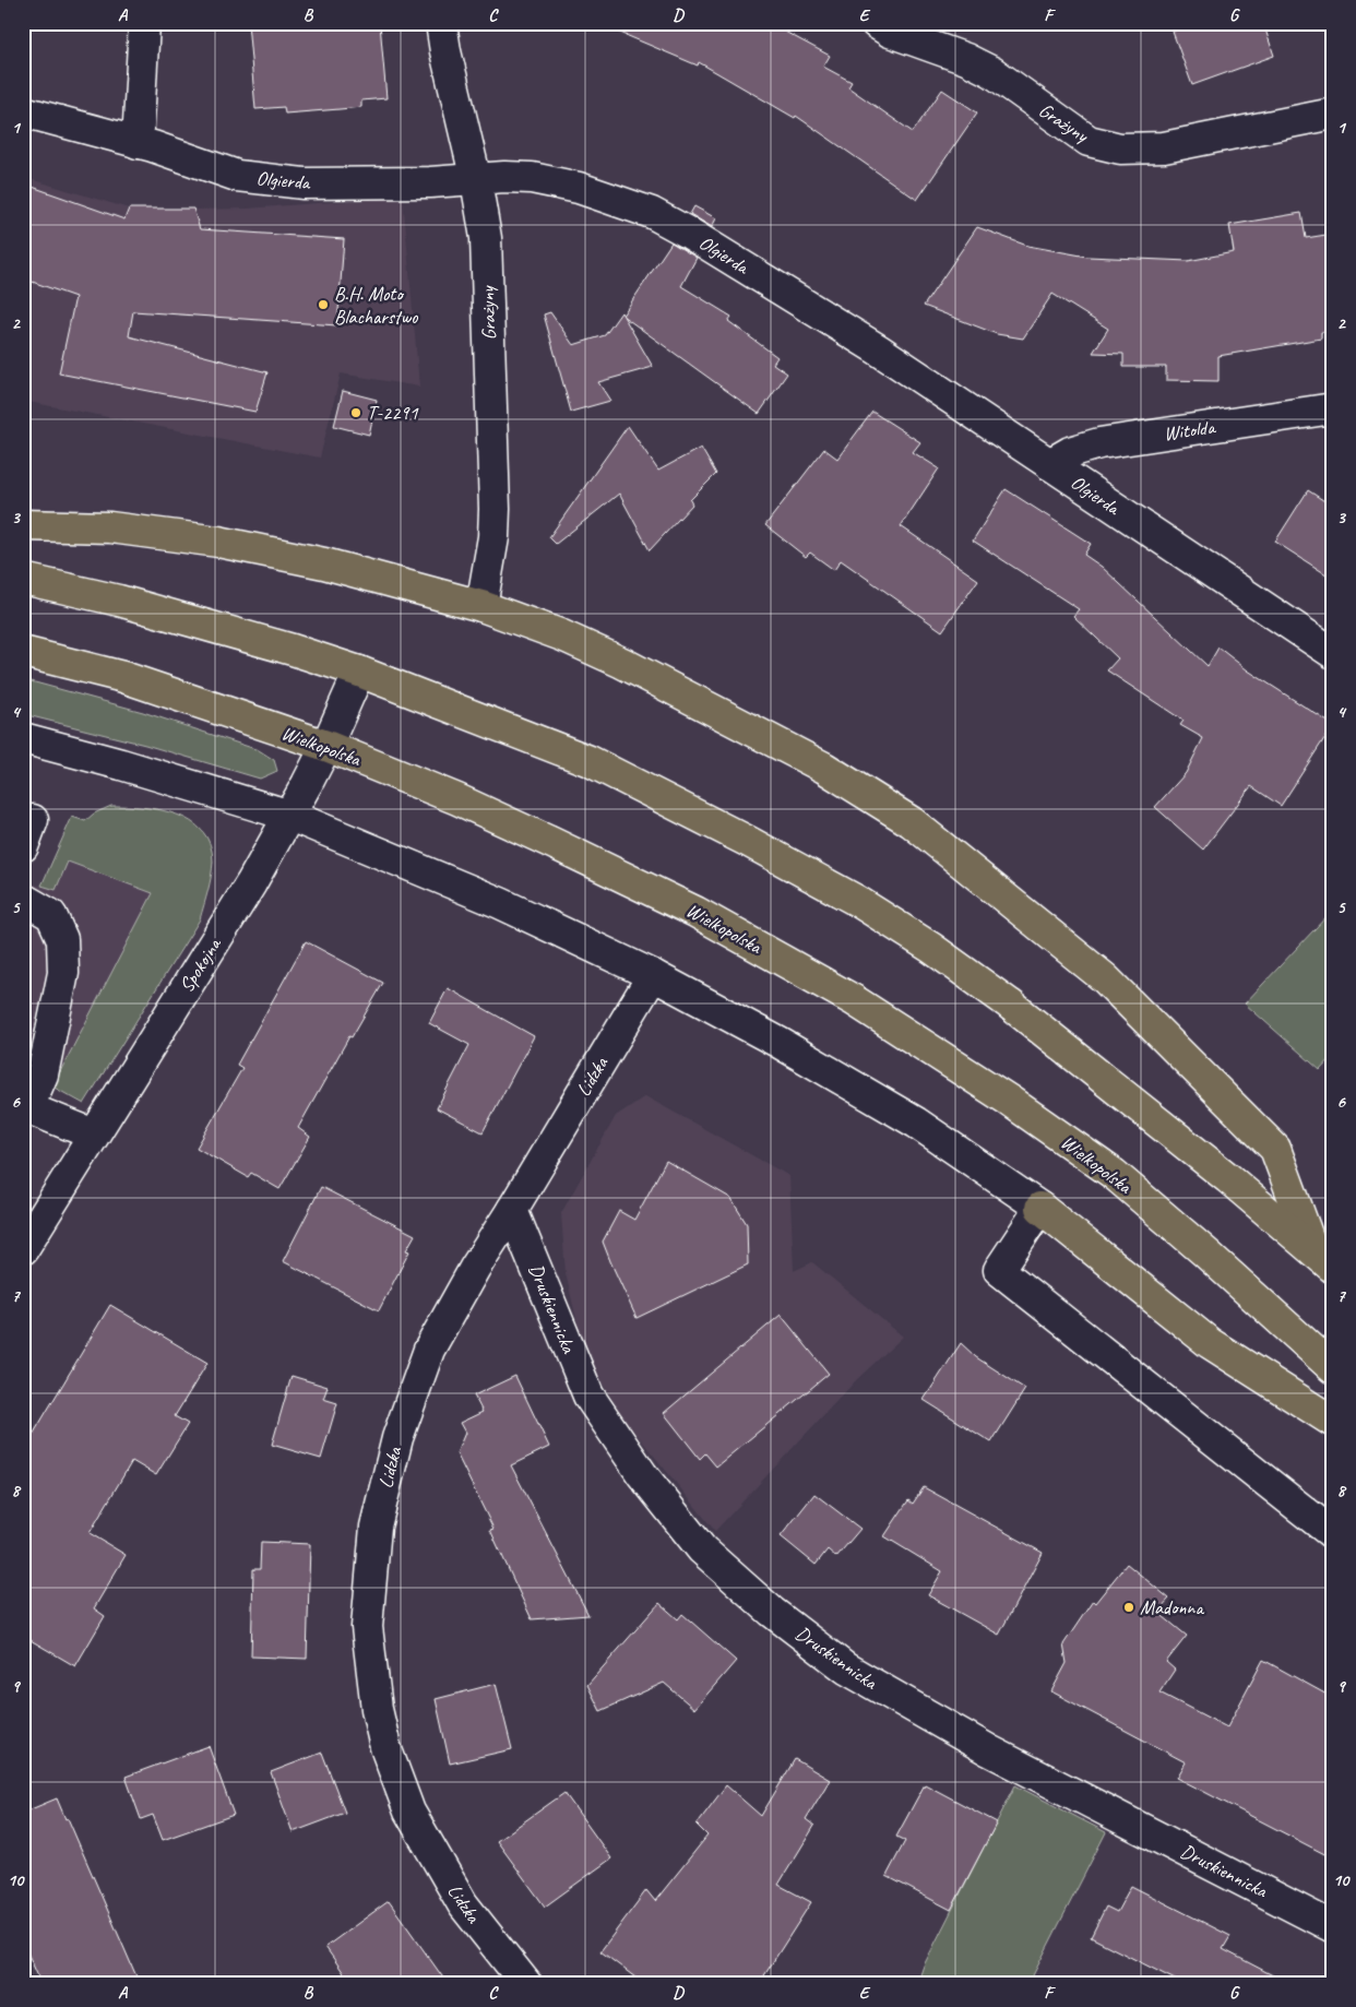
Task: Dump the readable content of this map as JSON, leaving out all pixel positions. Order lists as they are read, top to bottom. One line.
{"streets":{"main road":["Wielkopolska"],"street":["Grażyny","Olgierda","Witolda","Spokojna","Lidzka","Druskiennicka"]},"crossings":[["Grażyny","Olgierda"],["Olgierda","Witolda"],["Wielkopolska","Spokojna"],["Lidzka","Druskiennicka"]],"places":["B.H. Moto Blacharstwo","T-2291","Madonna"],"grid":{"columns":["A","B","C","D","E","F","G"],"rows":["1","2","3","4","5","6","7","8","9","10"]}}
